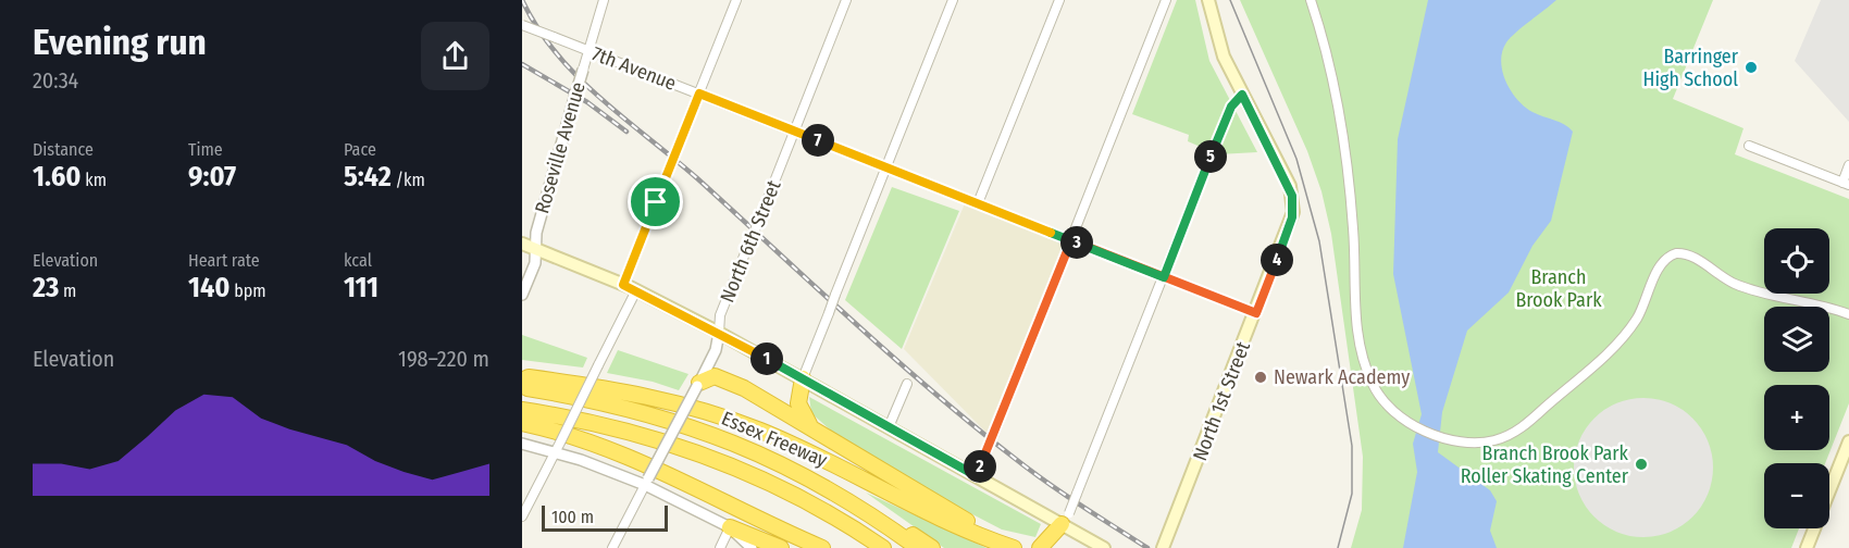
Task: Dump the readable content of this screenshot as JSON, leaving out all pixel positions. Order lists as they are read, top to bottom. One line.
{"streets":{"highway":["Essex Freeway"],"main road":["North 1st Street"],"street":["7th Avenue","Roseville Avenue","North 6th Street"]},"crossings":[["7th Avenue","Roseville Avenue"],["7th Avenue","North 6th Street"],["7th Avenue","North 1st Street"]],"parks":["Branch Brook Park"],"places":["Barringer High School","Newark Academy","Branch Brook Park Roller Skating Center"],"scale_bar":"100 m","page":{"heading":["Evening run","20:34"],"stats":[["Distance","1.60 km"],["Time","9:07"],["Pace","5:42 /km"],["Elevation","23 m"],["Heart rate","140 bpm"],["kcal","111"]],"pins":["7","5","3","4","1","2"],"map_buttons":["+","−"],"chart":["Elevation","198–220 m"],"scale":"100 m"}}
